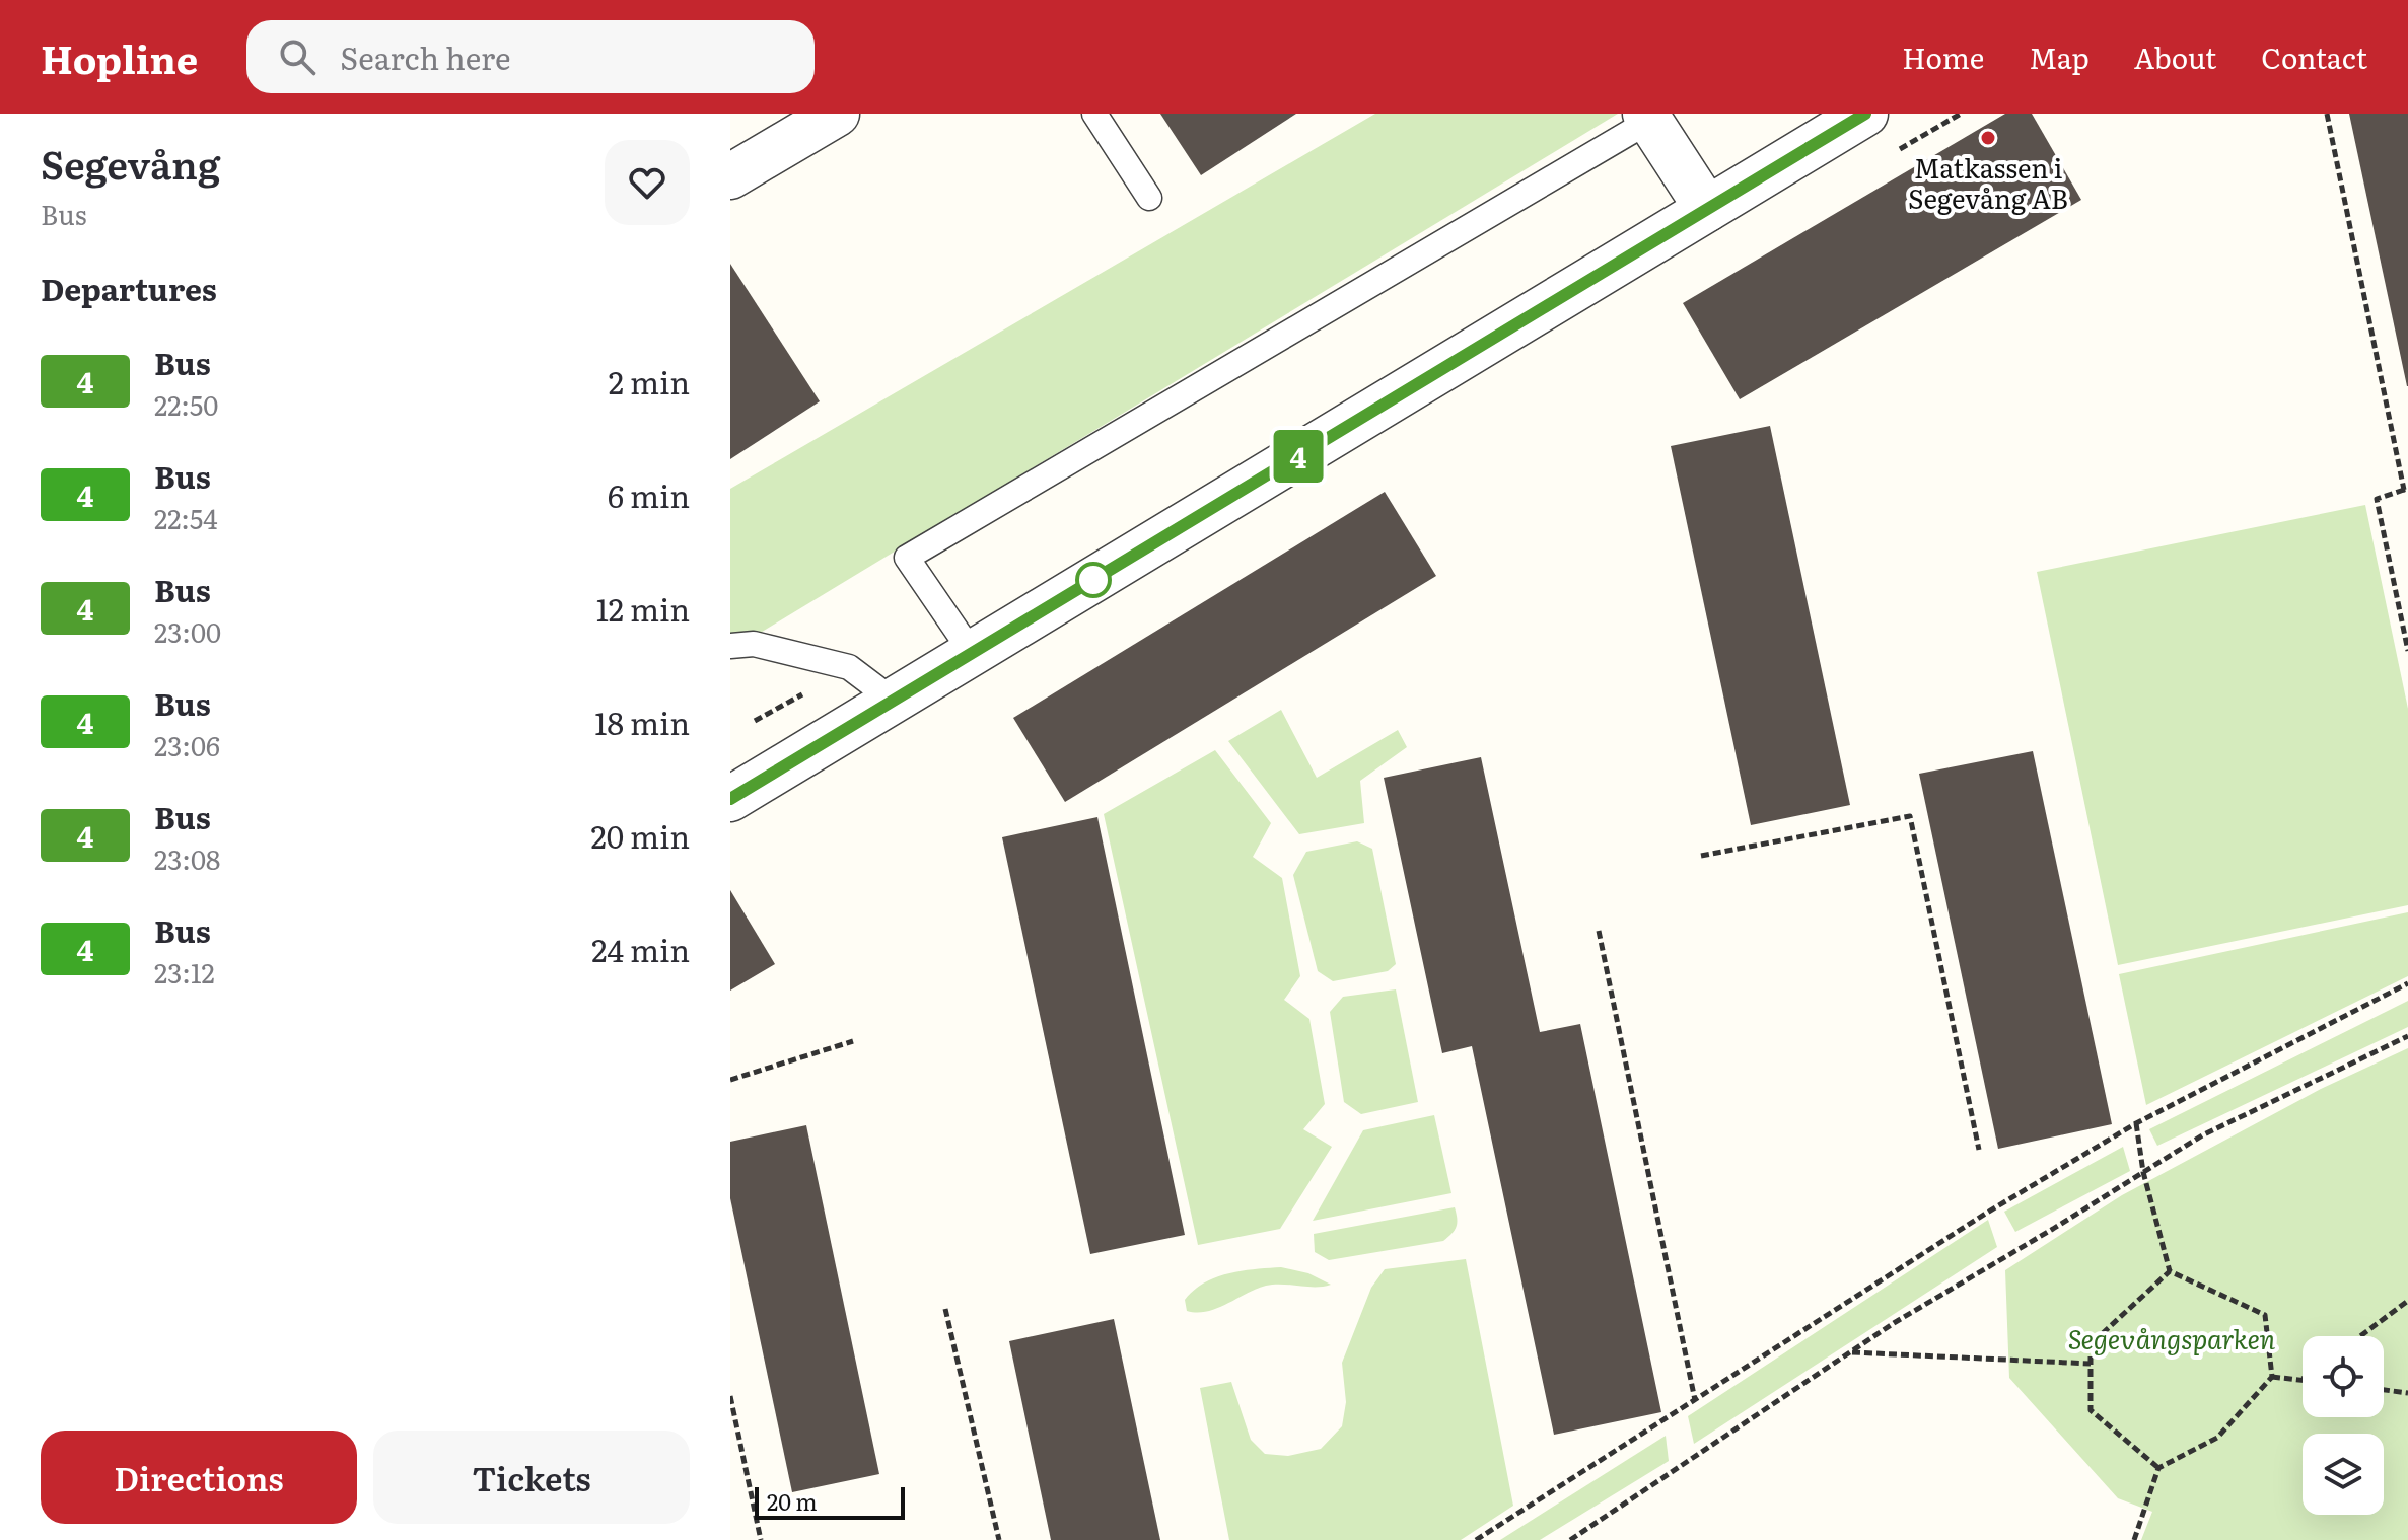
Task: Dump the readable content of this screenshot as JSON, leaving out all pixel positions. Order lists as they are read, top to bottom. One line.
{"parks":["Segevångsparken"],"places":["Matkassen i Segevång AB"],"lines":["bus line 4"],"scale_bar":"20 m","page":{"header":"Hopline","search":"Search here","nav":["Home","Map","About","Contact"],"heading":[["Segevång","Bus"],"Departures"],"on_map":"4","list":[{"mark":"4","name":"Bus","note":"22:50","value":"2 min"},{"mark":"4","name":"Bus","note":"22:54","value":"6 min"},{"mark":"4","name":"Bus","note":"23:00","value":"12 min"},{"mark":"4","name":"Bus","note":"23:06","value":"18 min"},{"mark":"4","name":"Bus","note":"23:08","value":"20 min"},{"mark":"4","name":"Bus","note":"23:12","value":"24 min"}],"buttons":["Directions","Tickets"],"scale":"20 m"}}
